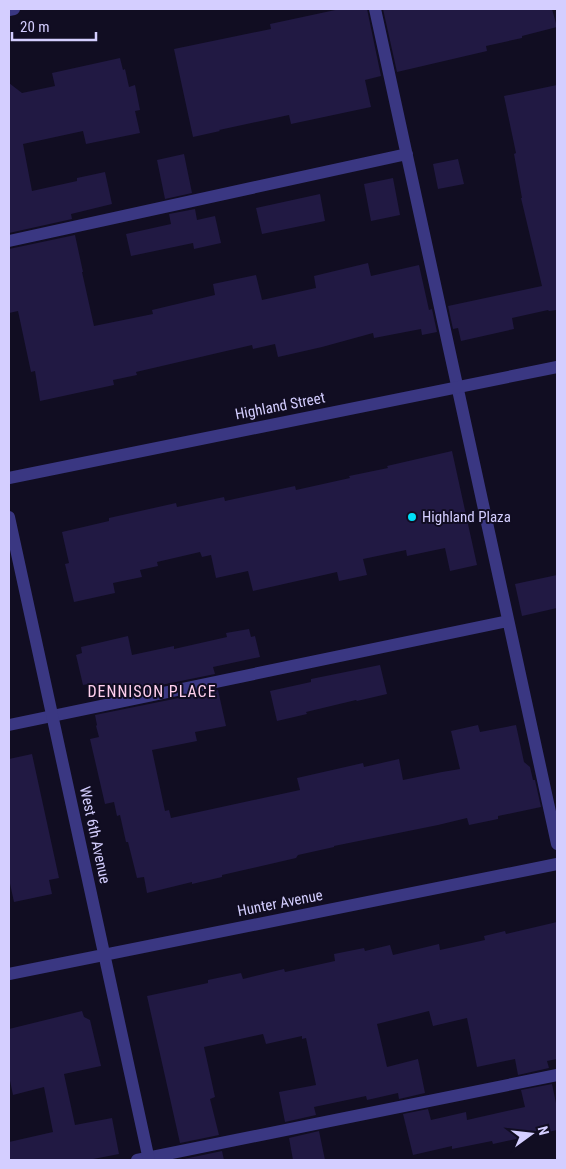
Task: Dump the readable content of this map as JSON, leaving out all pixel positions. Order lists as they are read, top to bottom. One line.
{"streets":{"street":["Highland Street","West 6th Avenue","Hunter Avenue"]},"crossings":[["West 6th Avenue","Hunter Avenue"]],"districts":["DENNISON PLACE"],"places":["Highland Plaza"],"scale_bar":"20 m","north":"right"}
